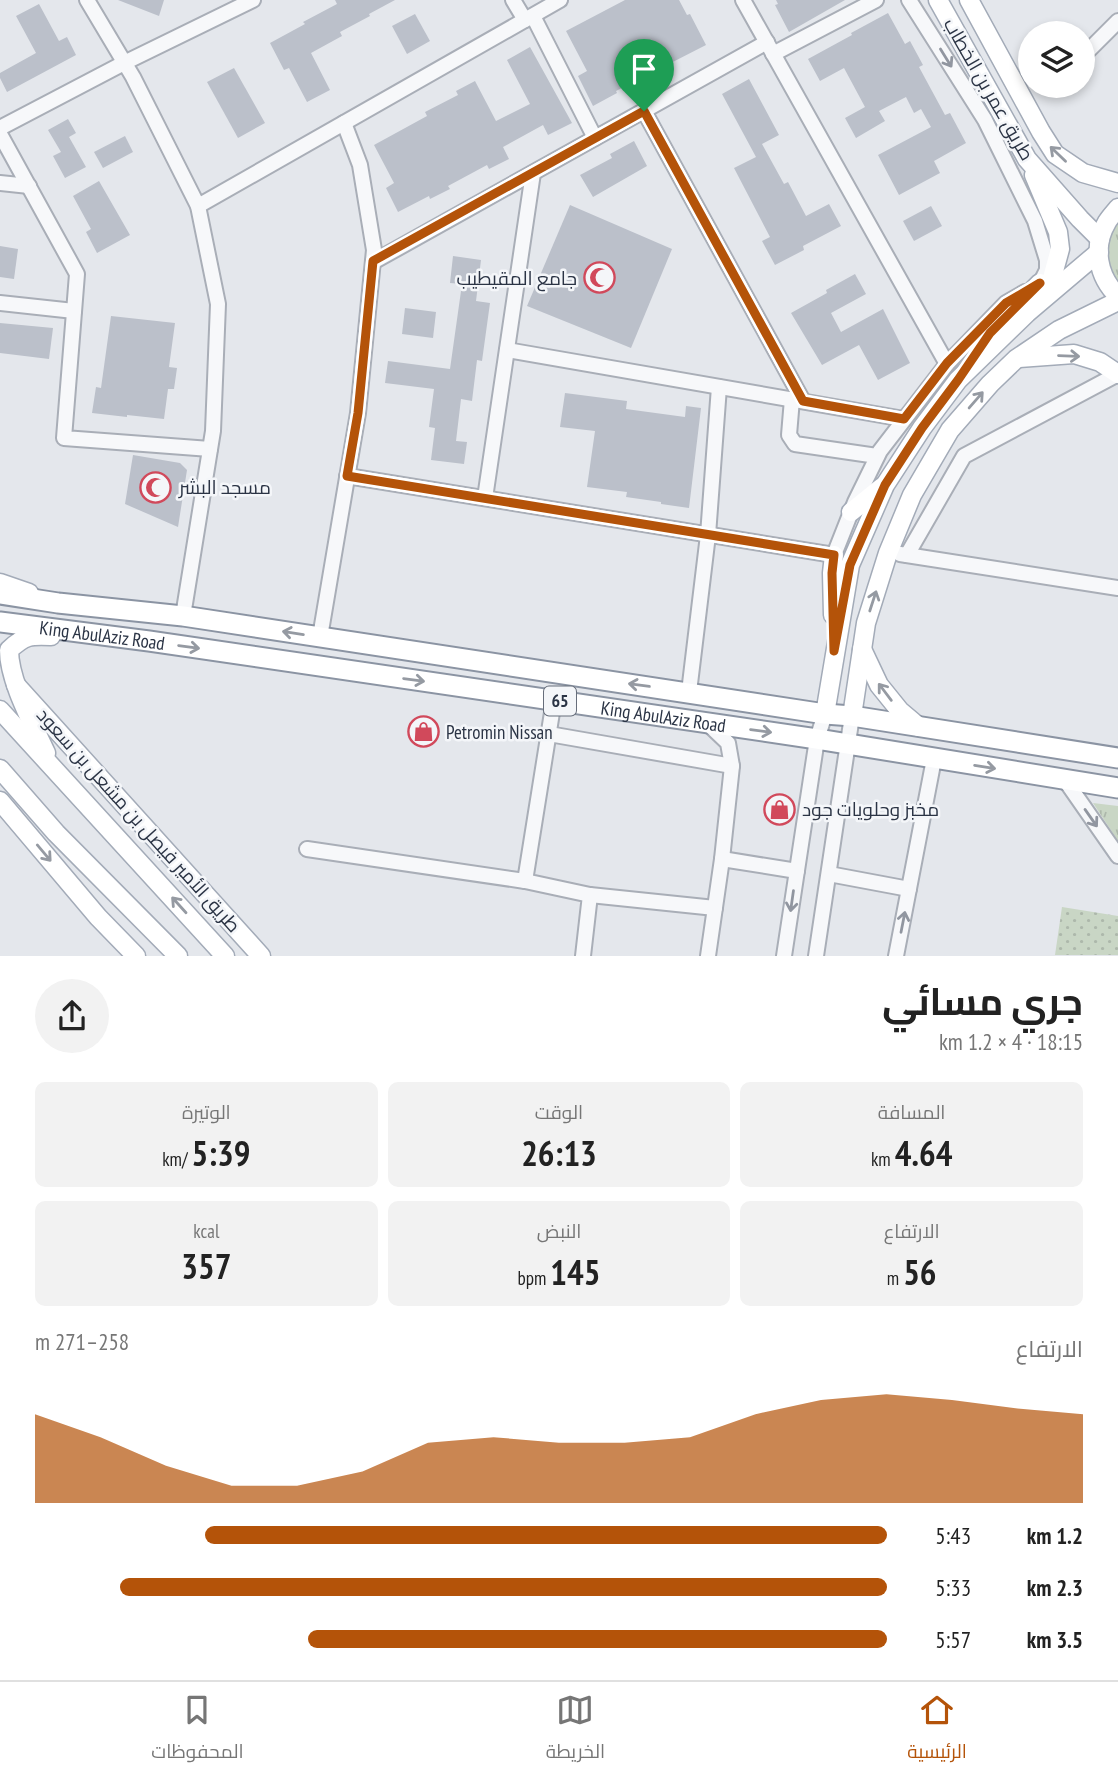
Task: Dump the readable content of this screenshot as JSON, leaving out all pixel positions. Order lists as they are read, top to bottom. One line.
{"streets":{"highway":["King AbulAziz Road","65"],"main road":["طريق عمر بن الخطاب","طريق الأمير فيصل بن مشعل بن سعود"]},"places":{"mosque":["جامع المقيطيب","مسجد البشر"],"shop":["Petromin Nissan","مخبز وحلويات جود"]},"page":{"heading":["جري مسائي","18:15 · 4 × 1.2 km"],"stats":[["المسافة","4.64 km"],["الوقت","26:13"],["الوتيرة","5:39 /km"],["الارتفاع","56 m"],["النبض","145 bpm"],["kcal","357"]],"chart":["الارتفاع","258–271 m"],"list":[{"name":"1.2 km","note":"5:43"},{"name":"2.3 km","note":"5:33"},{"name":"3.5 km","note":"5:57"}],"tabs":["الرئيسية","الخريطة","المحفوظات"]}}
